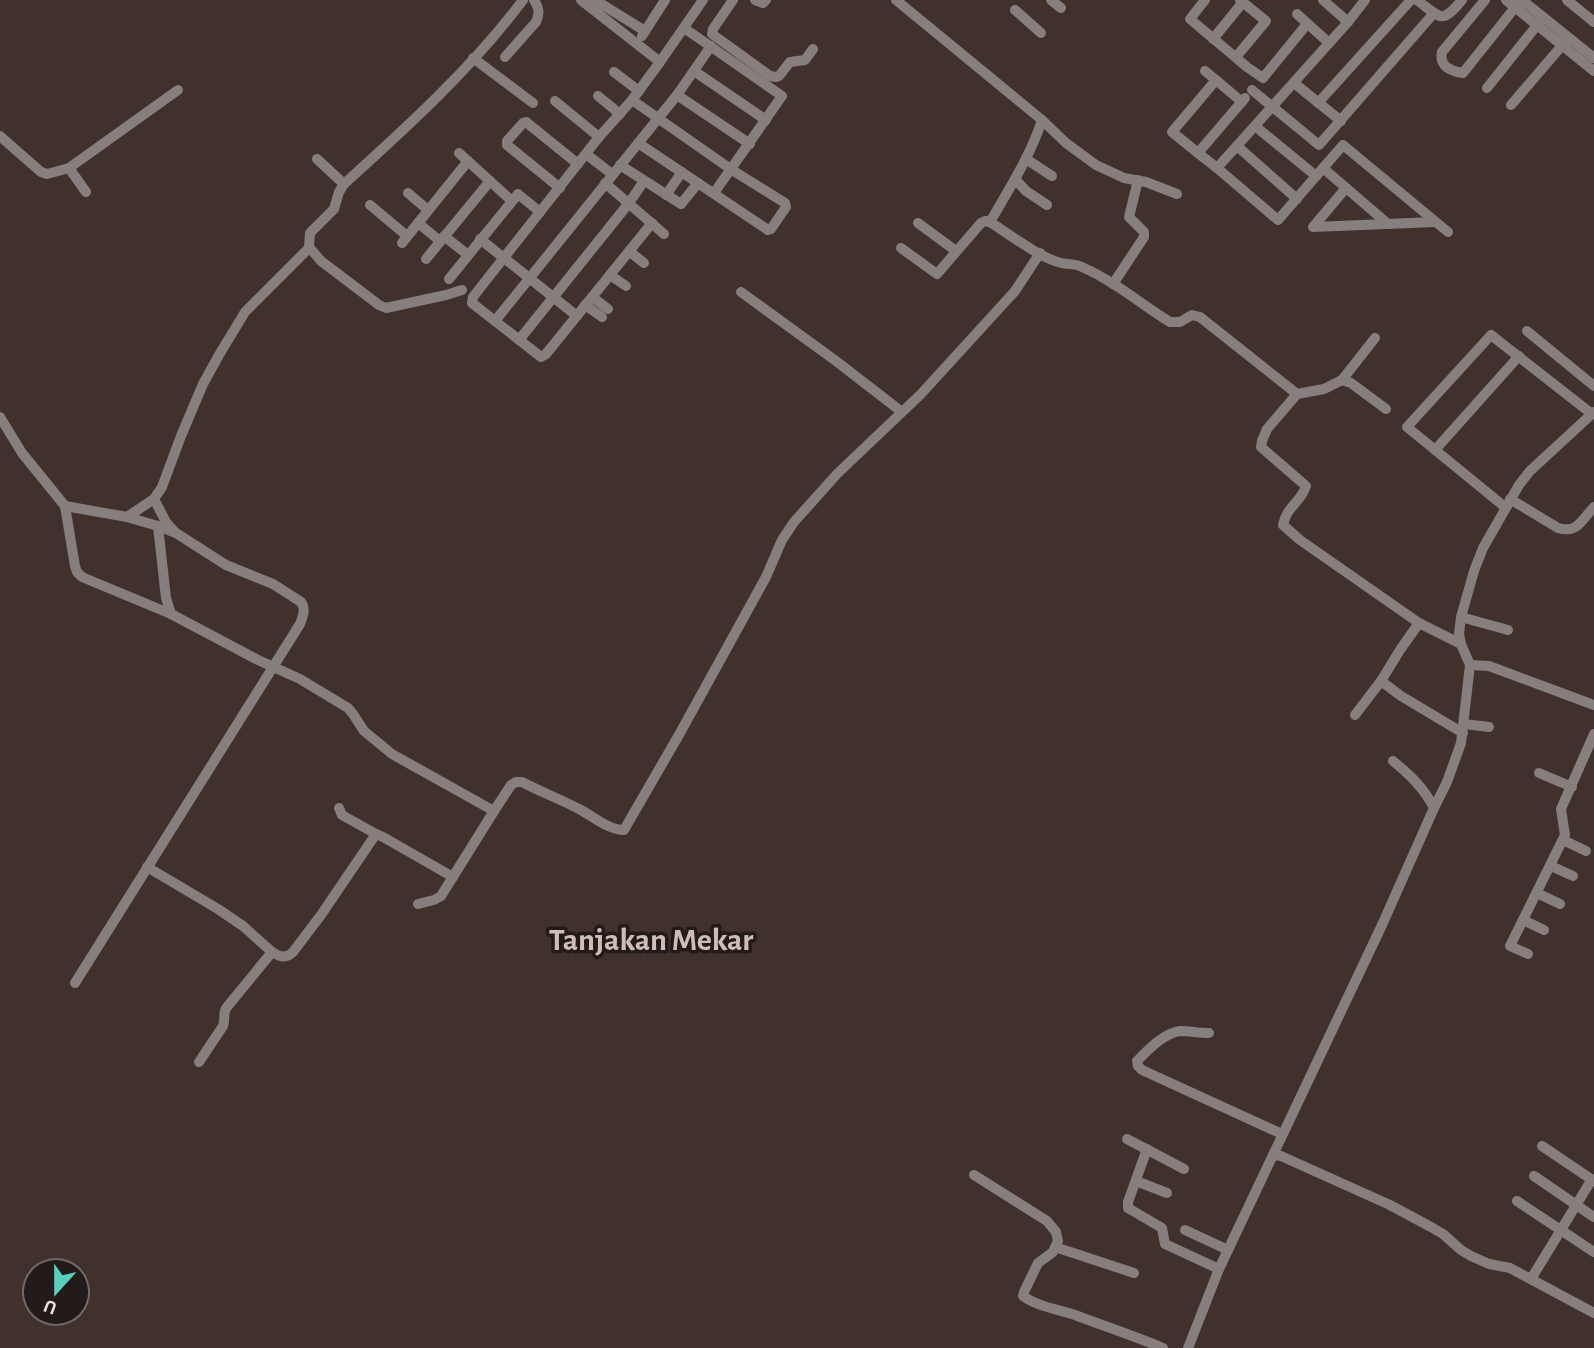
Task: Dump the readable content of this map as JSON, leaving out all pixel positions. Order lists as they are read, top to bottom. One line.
{"districts":["Tanjakan Mekar"],"north":"bottom"}
